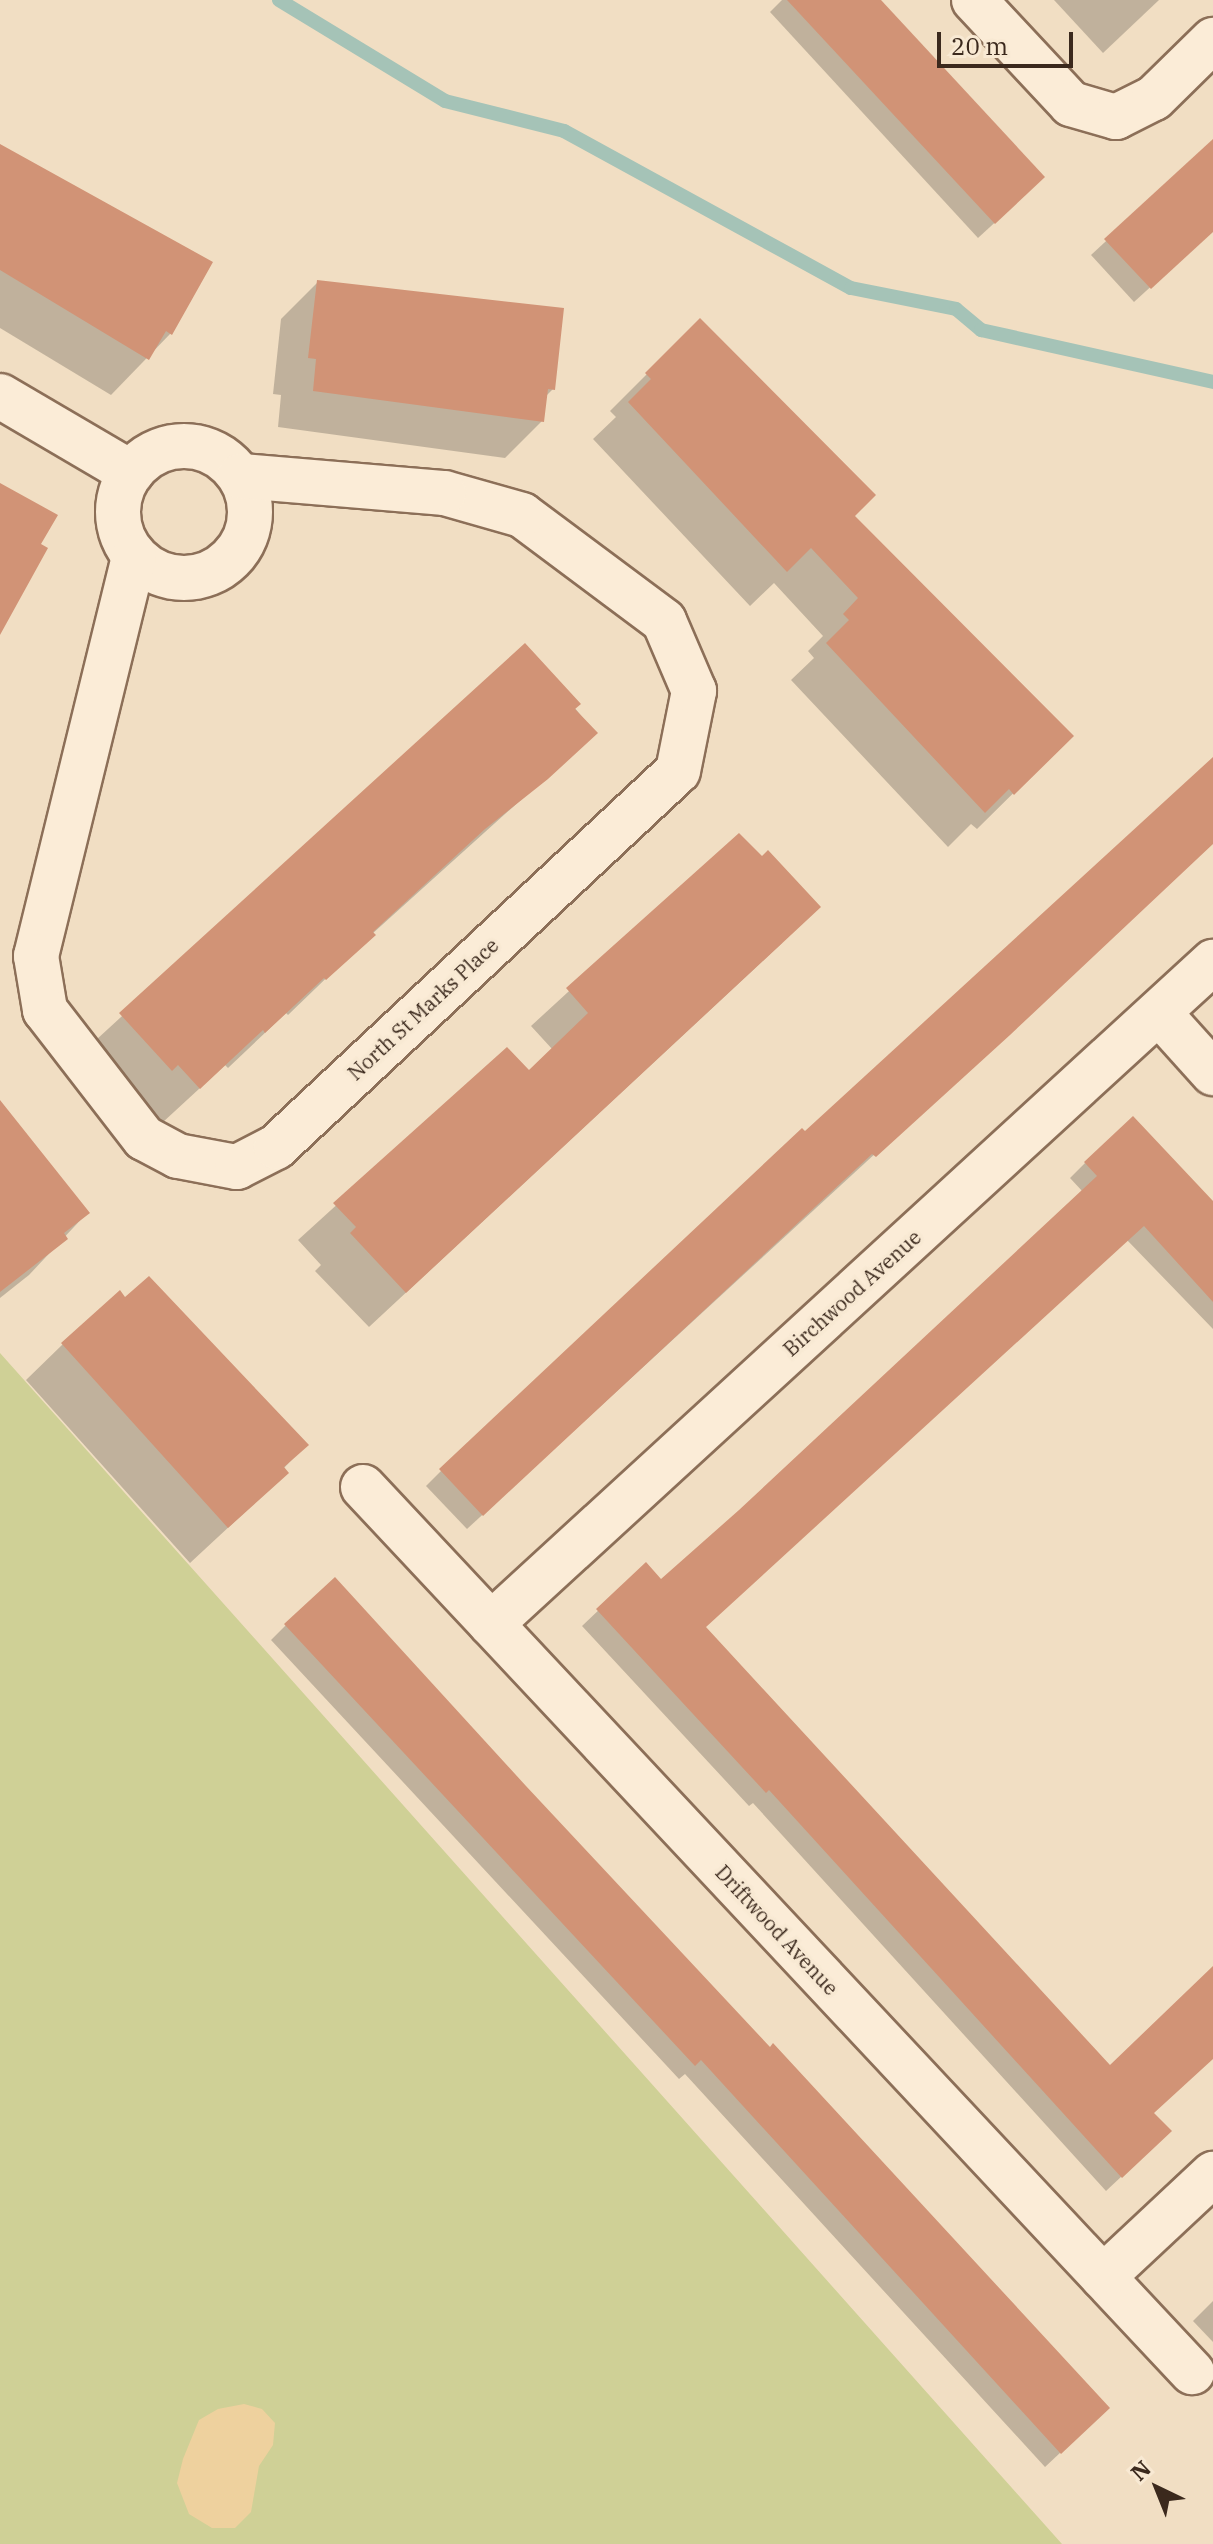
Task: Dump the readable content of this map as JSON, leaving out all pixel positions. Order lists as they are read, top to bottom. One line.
{"streets":{"street":["North St Marks Place","Birchwood Avenue","Driftwood Avenue"]},"crossings":[["Birchwood Avenue","Driftwood Avenue"]],"scale_bar":"20 m","north":"top left"}
